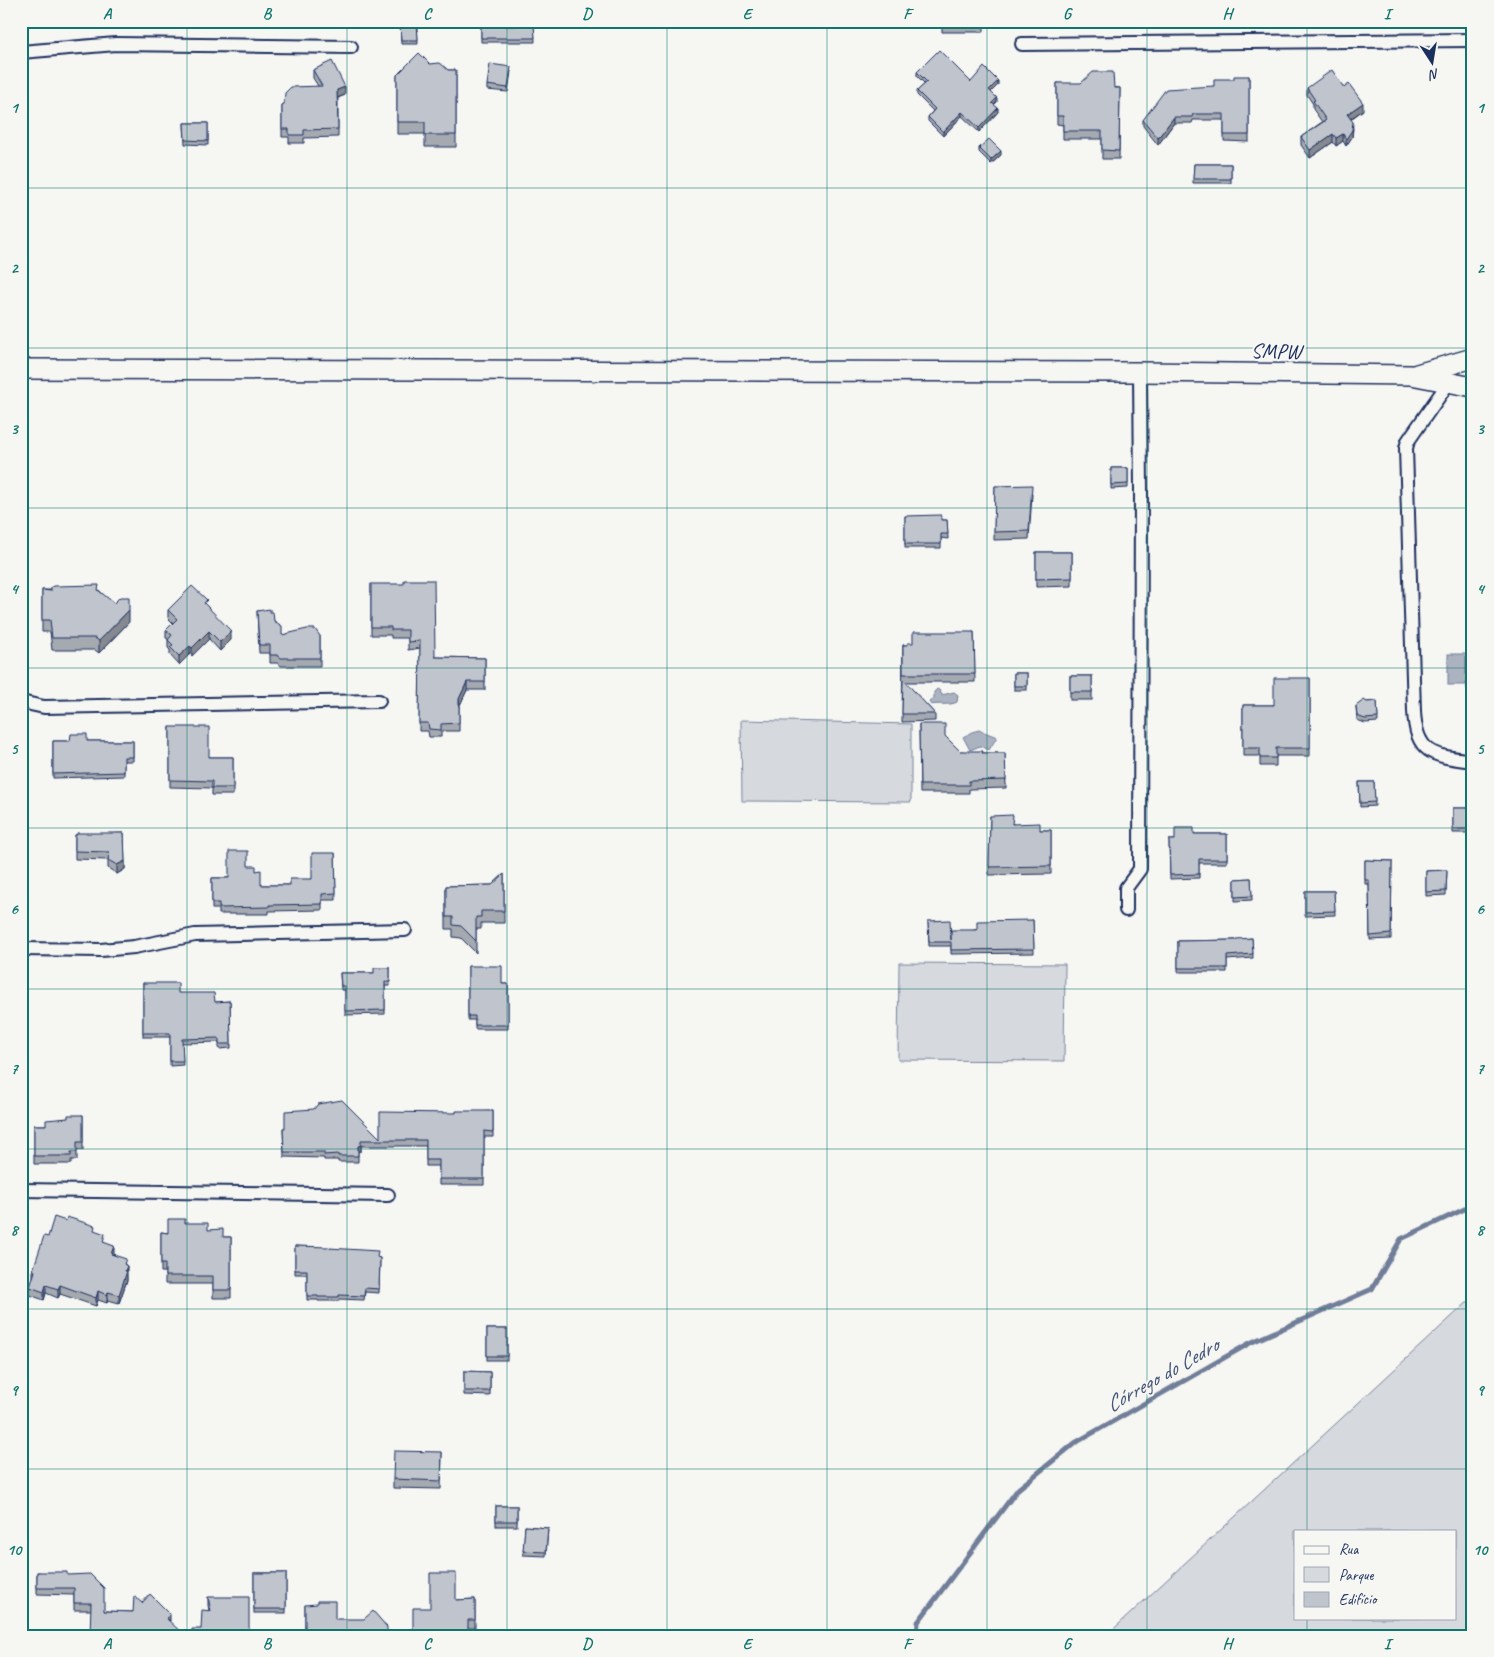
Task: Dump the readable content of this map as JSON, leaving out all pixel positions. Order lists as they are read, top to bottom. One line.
{"streets":{"street":["SMPW"]},"water":["Córrego do Cedro"],"legend":["Rua","Parque","Edifício"],"north":"bottom","grid":{"columns":["A","B","C","D","E","F","G","H","I"],"rows":["1","2","3","4","5","6","7","8","9","10"]}}
